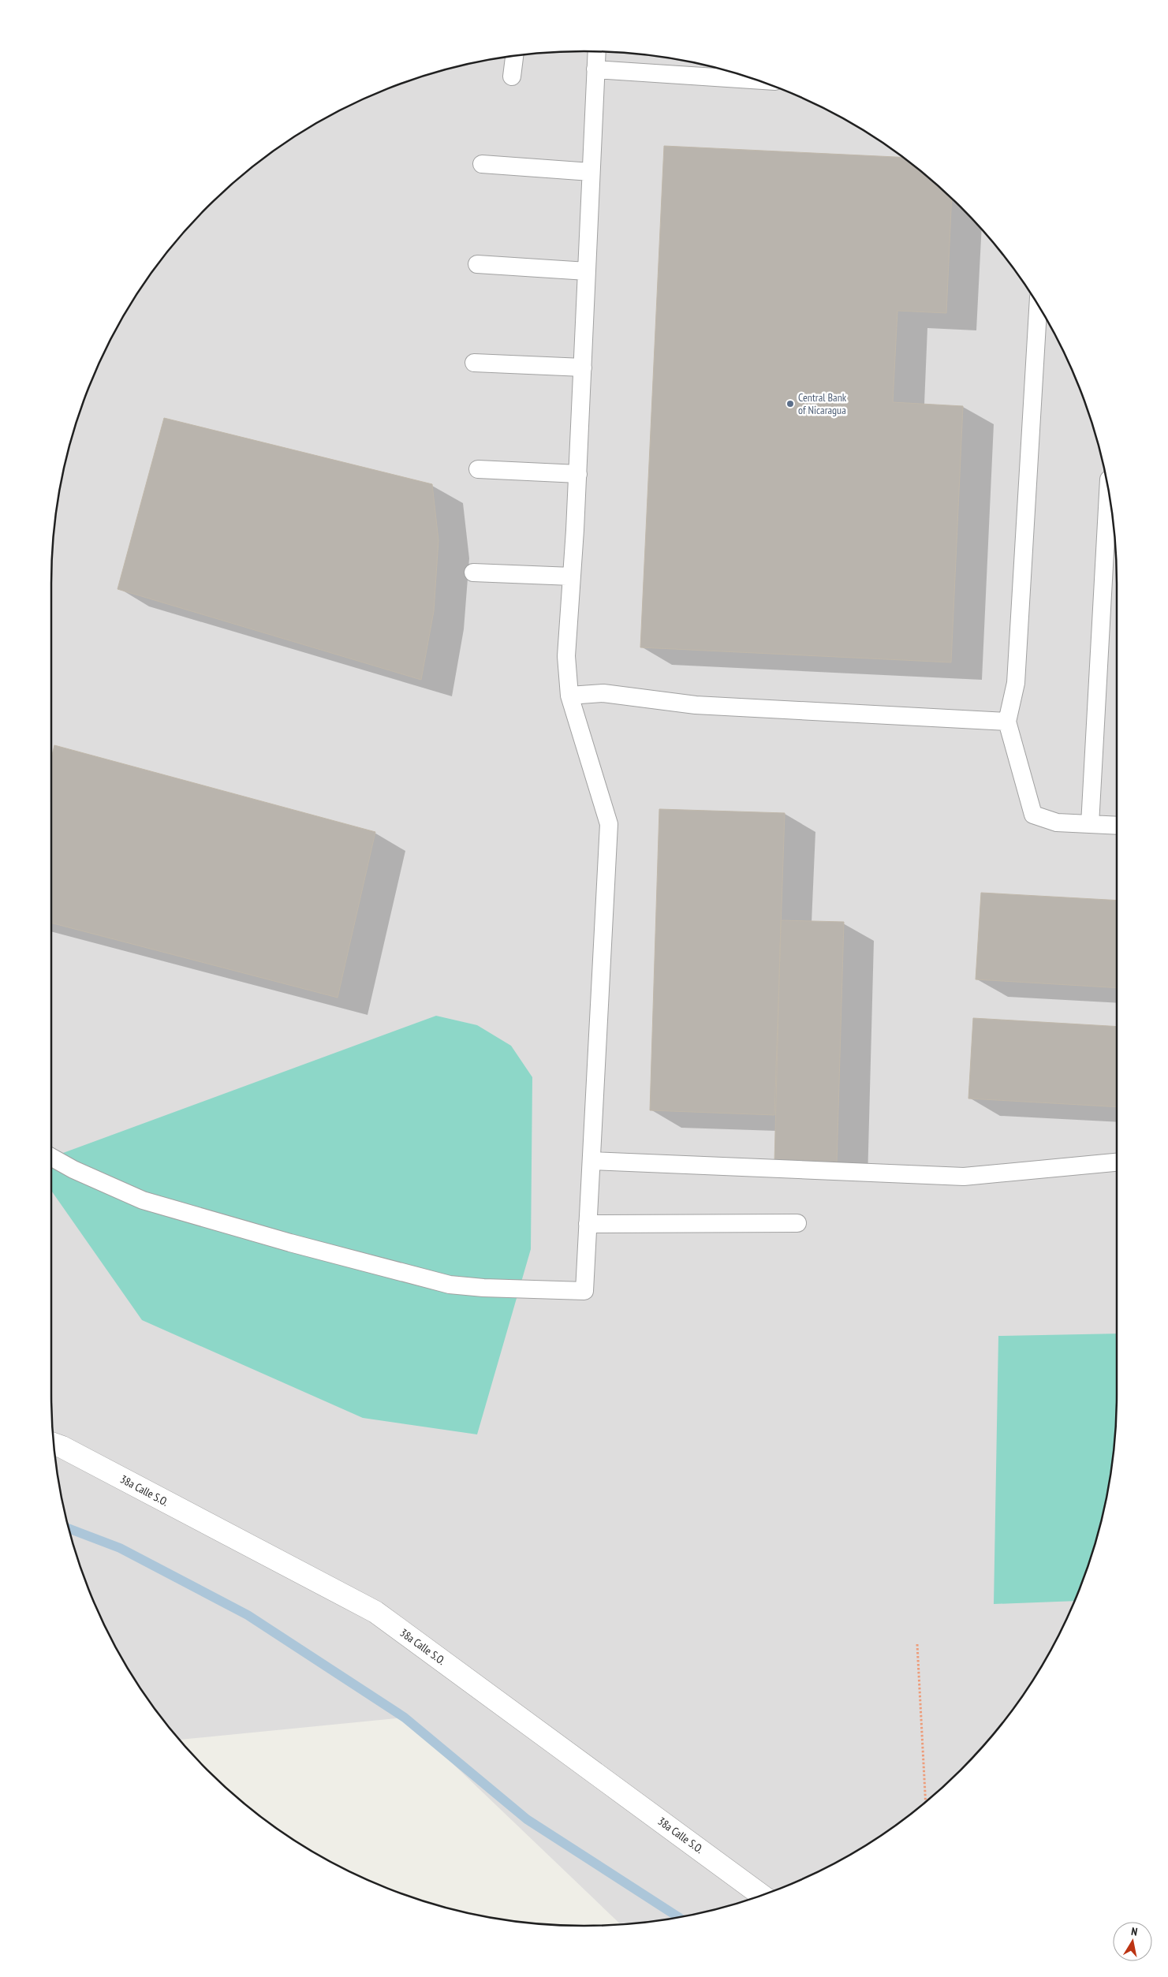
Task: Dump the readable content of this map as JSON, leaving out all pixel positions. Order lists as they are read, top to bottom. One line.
{"streets":{"street":["38a Calle S.O."]},"places":["Central Bank of Nicaragua"],"north":"top"}
